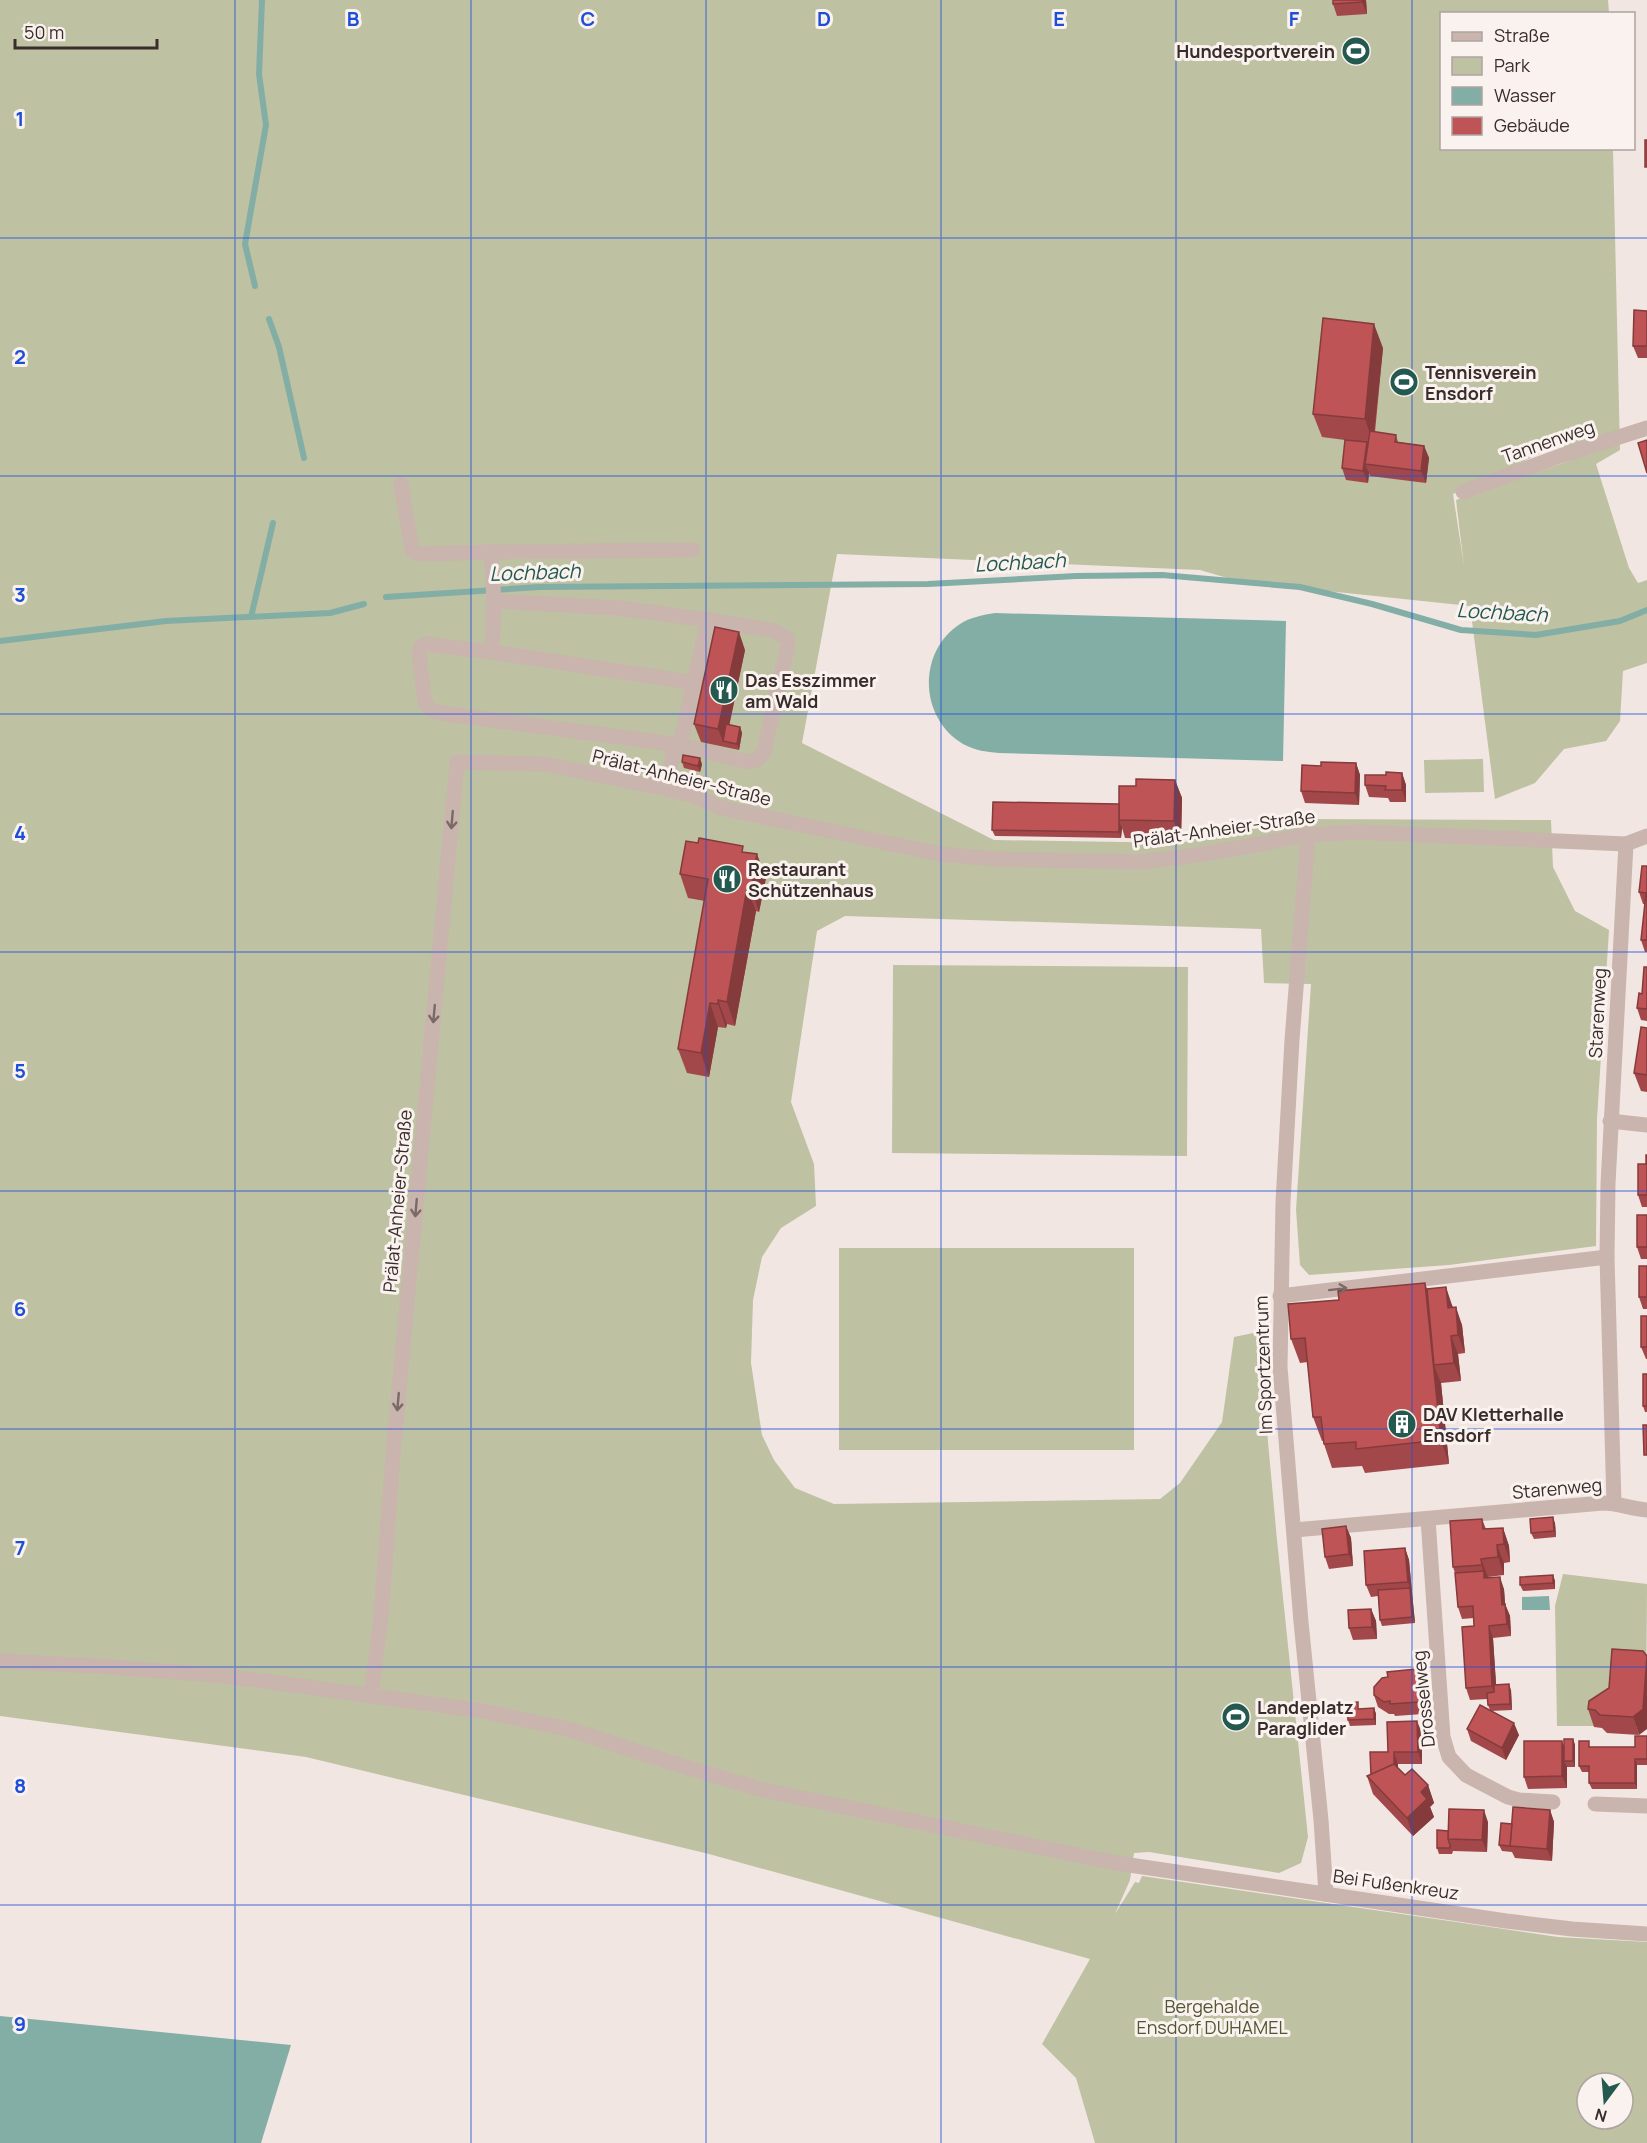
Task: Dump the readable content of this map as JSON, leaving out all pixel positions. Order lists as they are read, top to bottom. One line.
{"streets":{"street":["Tannenweg","Prälat-Anheier-Straße","Starenweg","Im Sportzentrum","Drosselweg","Bei Fußenkreuz"]},"crossings":[["Prälat-Anheier-Straße","Starenweg"],["Prälat-Anheier-Straße","Im Sportzentrum"],["Prälat-Anheier-Straße","Bei Fußenkreuz"],["Starenweg","Im Sportzentrum"],["Starenweg","Drosselweg"],["Im Sportzentrum","Bei Fußenkreuz"]],"one_way":["Prälat-Anheier-Straße"],"water":["Lochbach"],"parks":["Bergehalde Ensdorf DUHAMEL"],"places":{"sports":["Hundesportverein","Tennisverein Ensdorf","Landeplatz Paraglider"],"restaurant":["Das Esszimmer am Wald","Restaurant Schützenhaus"],"building":["DAV Kletterhalle Ensdorf"]},"legend":["Straße","Park","Wasser","Gebäude"],"scale_bar":"50 m","north":"bottom","grid":{"columns":["B","C","D","E","F"],"rows":["1","2","3","4","5","6","7","8","9"]}}
